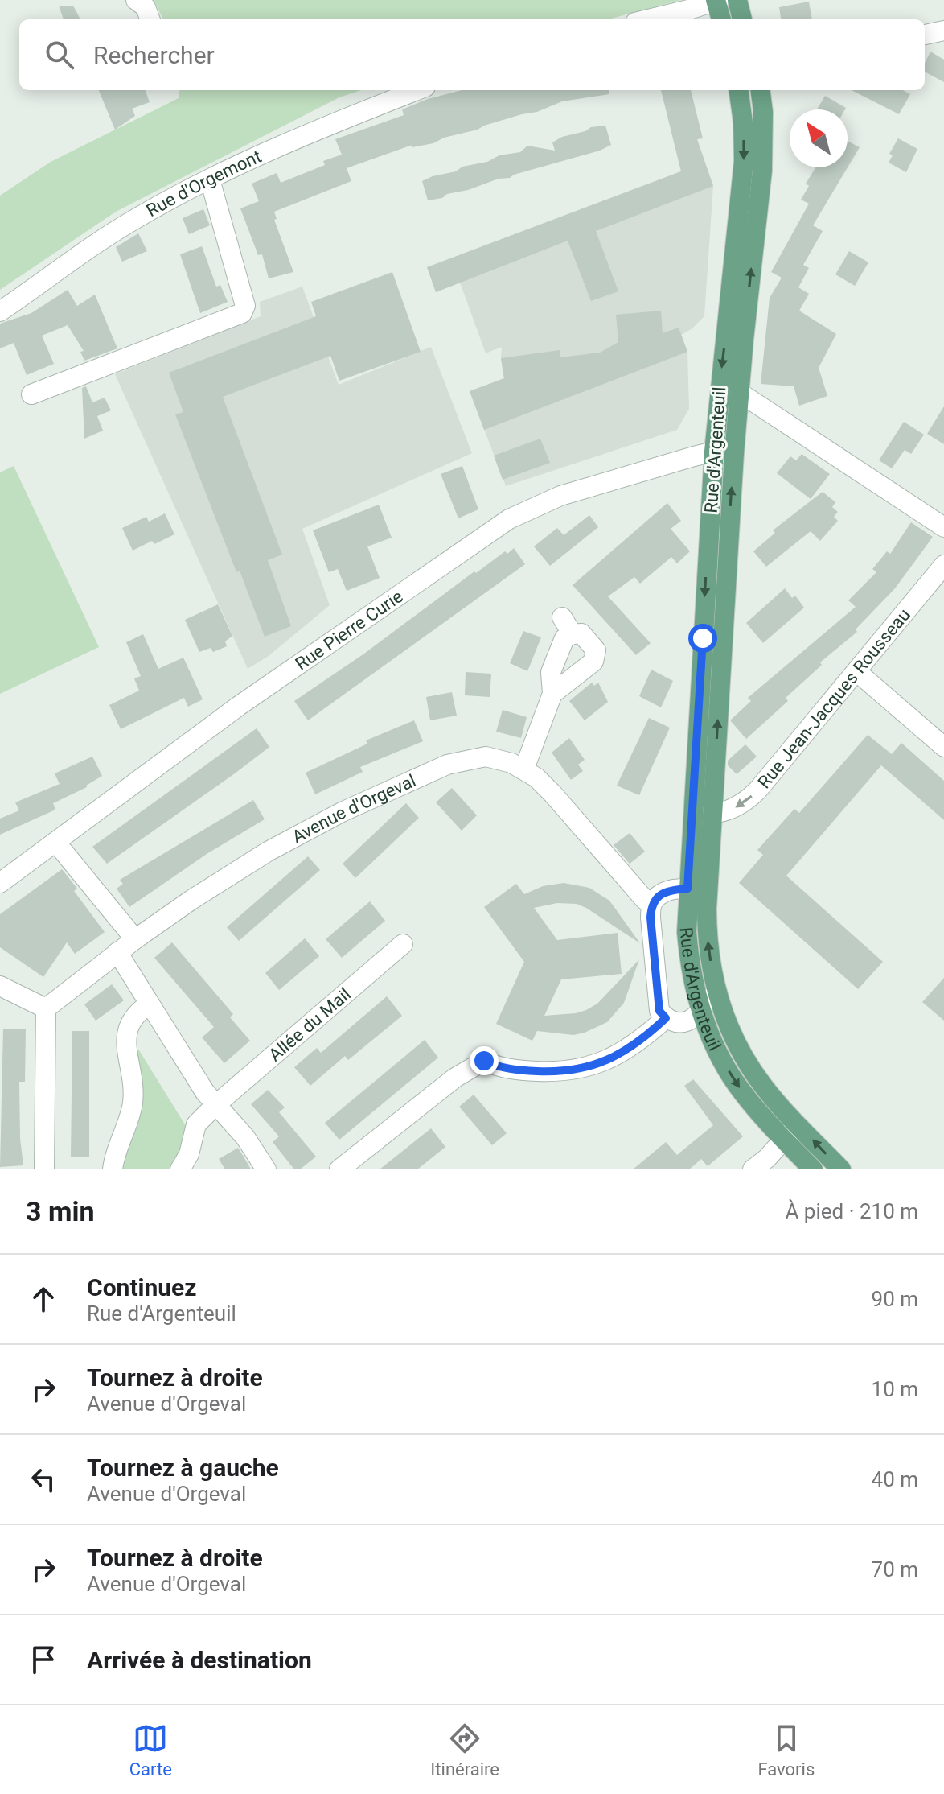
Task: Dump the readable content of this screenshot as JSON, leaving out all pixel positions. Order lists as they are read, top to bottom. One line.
{"streets":{"main road":["Rue d'Argenteuil"],"street":["Rue d'Orgemont","Rue Pierre Curie","Rue Jean-Jacques Rousseau","Avenue d'Orgeval","Allée du Mail"]},"crossings":[["Rue d'Argenteuil","Rue Pierre Curie"],["Rue d'Argenteuil","Rue Jean-Jacques Rousseau"]],"one_way":["Rue Jean-Jacques Rousseau"],"north":"top left","page":{"search":"Rechercher","heading":["3 min","À pied · 210 m"],"list":[["Continuez","Rue d'Argenteuil","90 m"],["Tournez à droite","Avenue d'Orgeval","10 m"],["Tournez à gauche","Avenue d'Orgeval","40 m"],["Tournez à droite","Avenue d'Orgeval","70 m"],"Arrivée à destination"],"nav":["Carte","Itinéraire","Favoris"]}}
